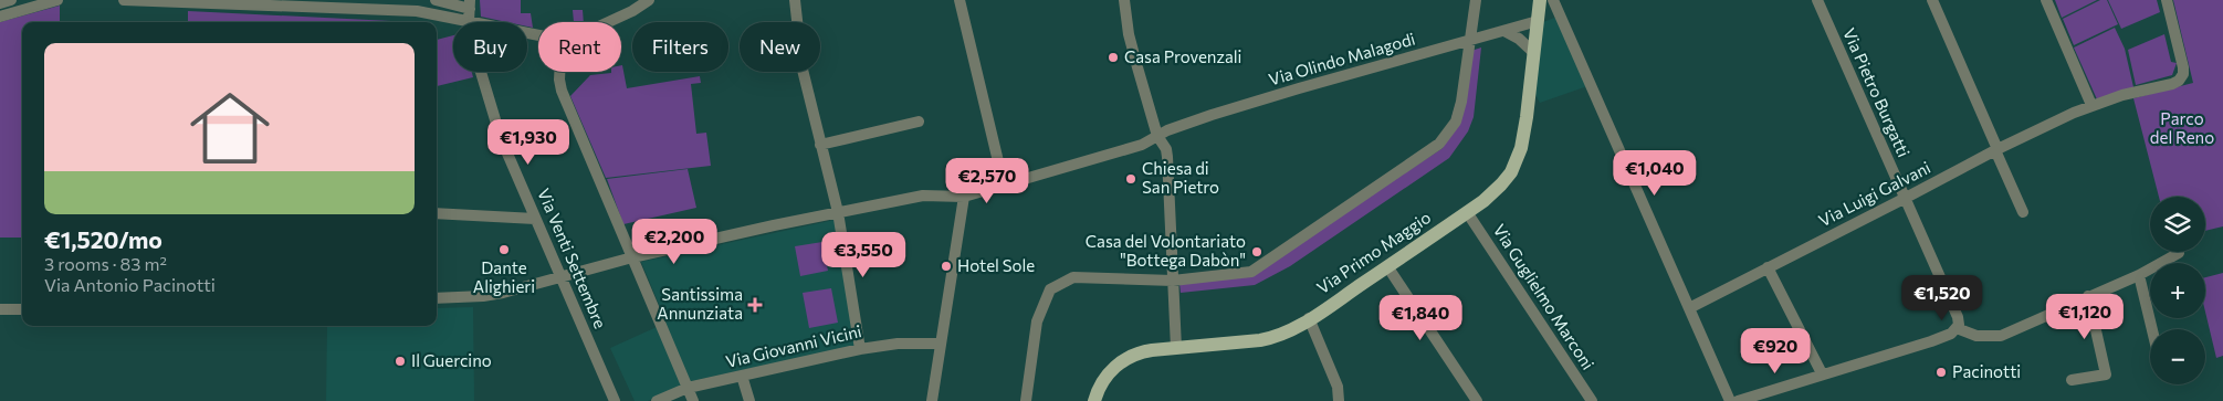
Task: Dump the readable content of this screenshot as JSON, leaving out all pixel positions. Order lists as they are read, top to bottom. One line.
{"streets":{"main road":["Via Primo Maggio"],"street":["Via Olindo Malagodi","Via Pietro Burgatti","Via Luigi Galvani","Via Venti Settembre","Via Guglielmo Marconi","Via Giovanni Vicini"]},"crossings":[["Via Olindo Malagodi","Via Primo Maggio"],["Via Pietro Burgatti","Via Luigi Galvani"],["Via Primo Maggio","Via Guglielmo Marconi"]],"parks":["Parco del Reno"],"places":{"other":["Casa Provenzali","Chiesa di San Pietro","Dante Alighieri","Casa del Volontariato \"Bottega Dabòn\"","Hotel Sole","Il Guercino","Pacinotti"],"health":["Santissima Annunziata"]},"page":{"chip":["Buy","Rent","Filters","New"],"list":[{"name":"€1,520/mo","note":"3 rooms · 83 m² · Via Antonio Pacinotti"}],"price":["€1,930","€1,040","€2,570","€2,200","€3,550","€1,520","€1,120","€1,840","€920"],"map_buttons":["+","−"]}}
